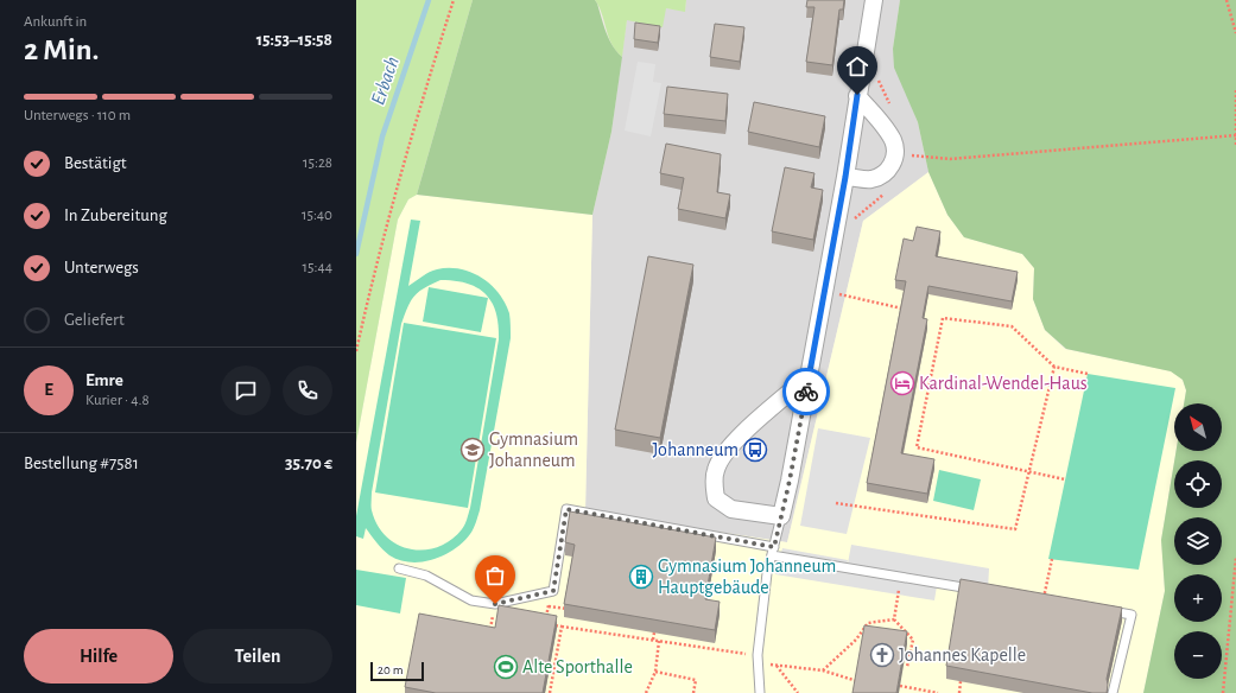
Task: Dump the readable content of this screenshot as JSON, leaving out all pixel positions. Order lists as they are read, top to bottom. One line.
{"water":["Erbach"],"places":{"hotel":["Kardinal-Wendel-Haus"],"school or university":["Gymnasium Johanneum"],"bus stop":["Johanneum"],"building":["Gymnasium Johanneum Hauptgebäude"],"church":["Johannes Kapelle"],"sports":["Alte Sporthalle"]},"scale_bar":"20 m","north":"top left","page":{"heading":["2 Min.","Ankunft in","15:53–15:58"],"panel":["Emre","Kurier · 4.8","Bestellung #7581","35.70 €"],"bar":"Unterwegs · 110 m","list":[["Bestätigt","15:28"],["In Zubereitung","15:40"],["Unterwegs","15:44"],"Geliefert"],"round":"E","map_buttons":["+","−"],"buttons":["Hilfe","Teilen"],"scale":"20 m"}}
